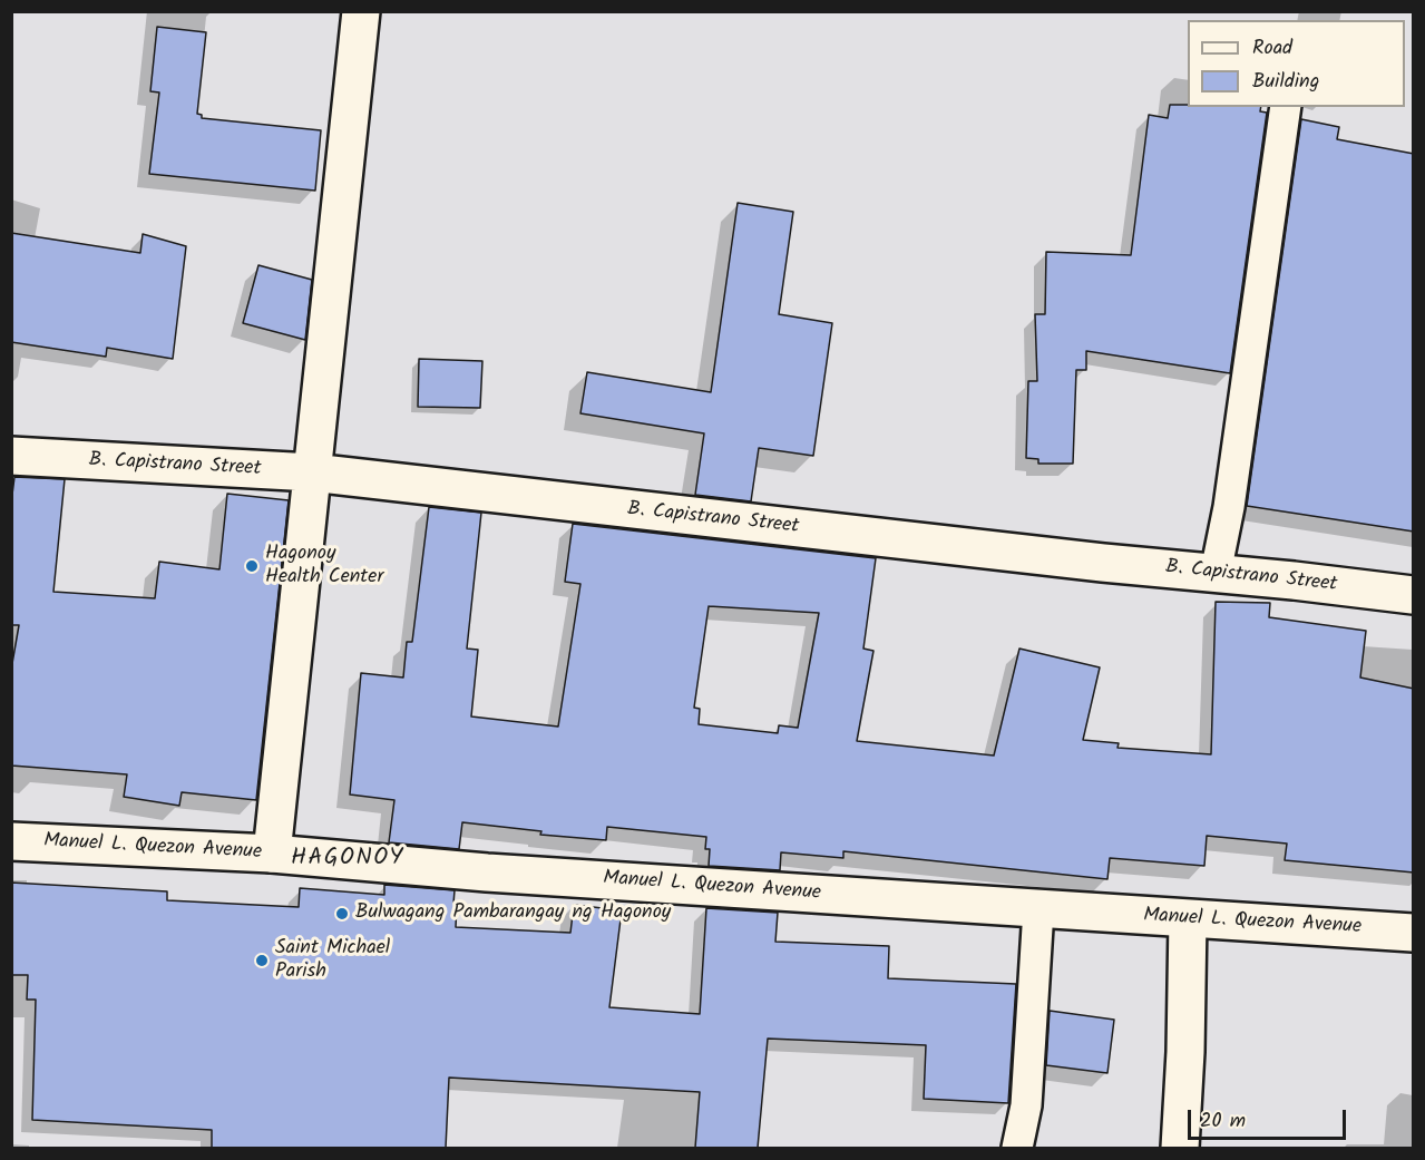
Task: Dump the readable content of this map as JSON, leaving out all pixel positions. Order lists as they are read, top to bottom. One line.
{"streets":{"street":["B. Capistrano Street","Manuel L. Quezon Avenue"]},"districts":["HAGONOY"],"places":["Hagonoy Health Center","Bulwagang Pambarangay ng Hagonoy","Saint Michael Parish"],"legend":["Road","Building"],"scale_bar":"20 m"}
